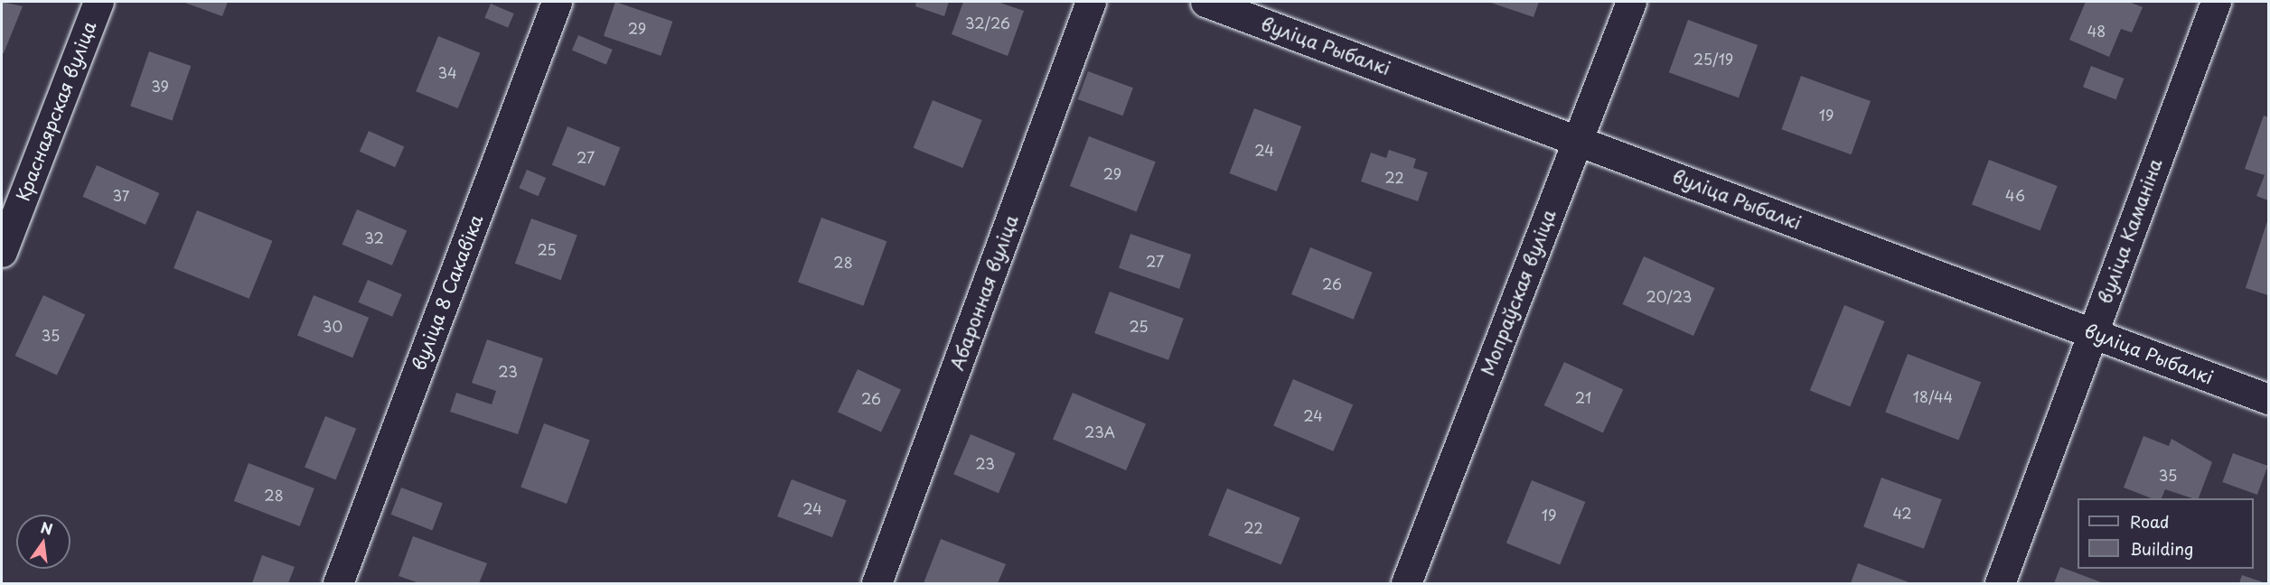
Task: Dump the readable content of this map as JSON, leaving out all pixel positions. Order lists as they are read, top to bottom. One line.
{"streets":{"street":["вуліца Рыбалкі","Краснаярская вуліца","вуліца Каманіна","вуліца 8 Сакавіка","Абаронная вуліца","Мопраўская вуліца"]},"crossings":[["вуліца Рыбалкі","вуліца Каманіна"],["вуліца Рыбалкі","Мопраўская вуліца"]],"house_numbers":["32/26","29","48","25/19","34","39","19","24","27","29","22","37","46","32","25","27","28","26","20/23","30","25","35","23","18/44","21","26","24","23А","23","35","28","24","42","19","22"],"legend":["Road","Building"],"north":"top"}
